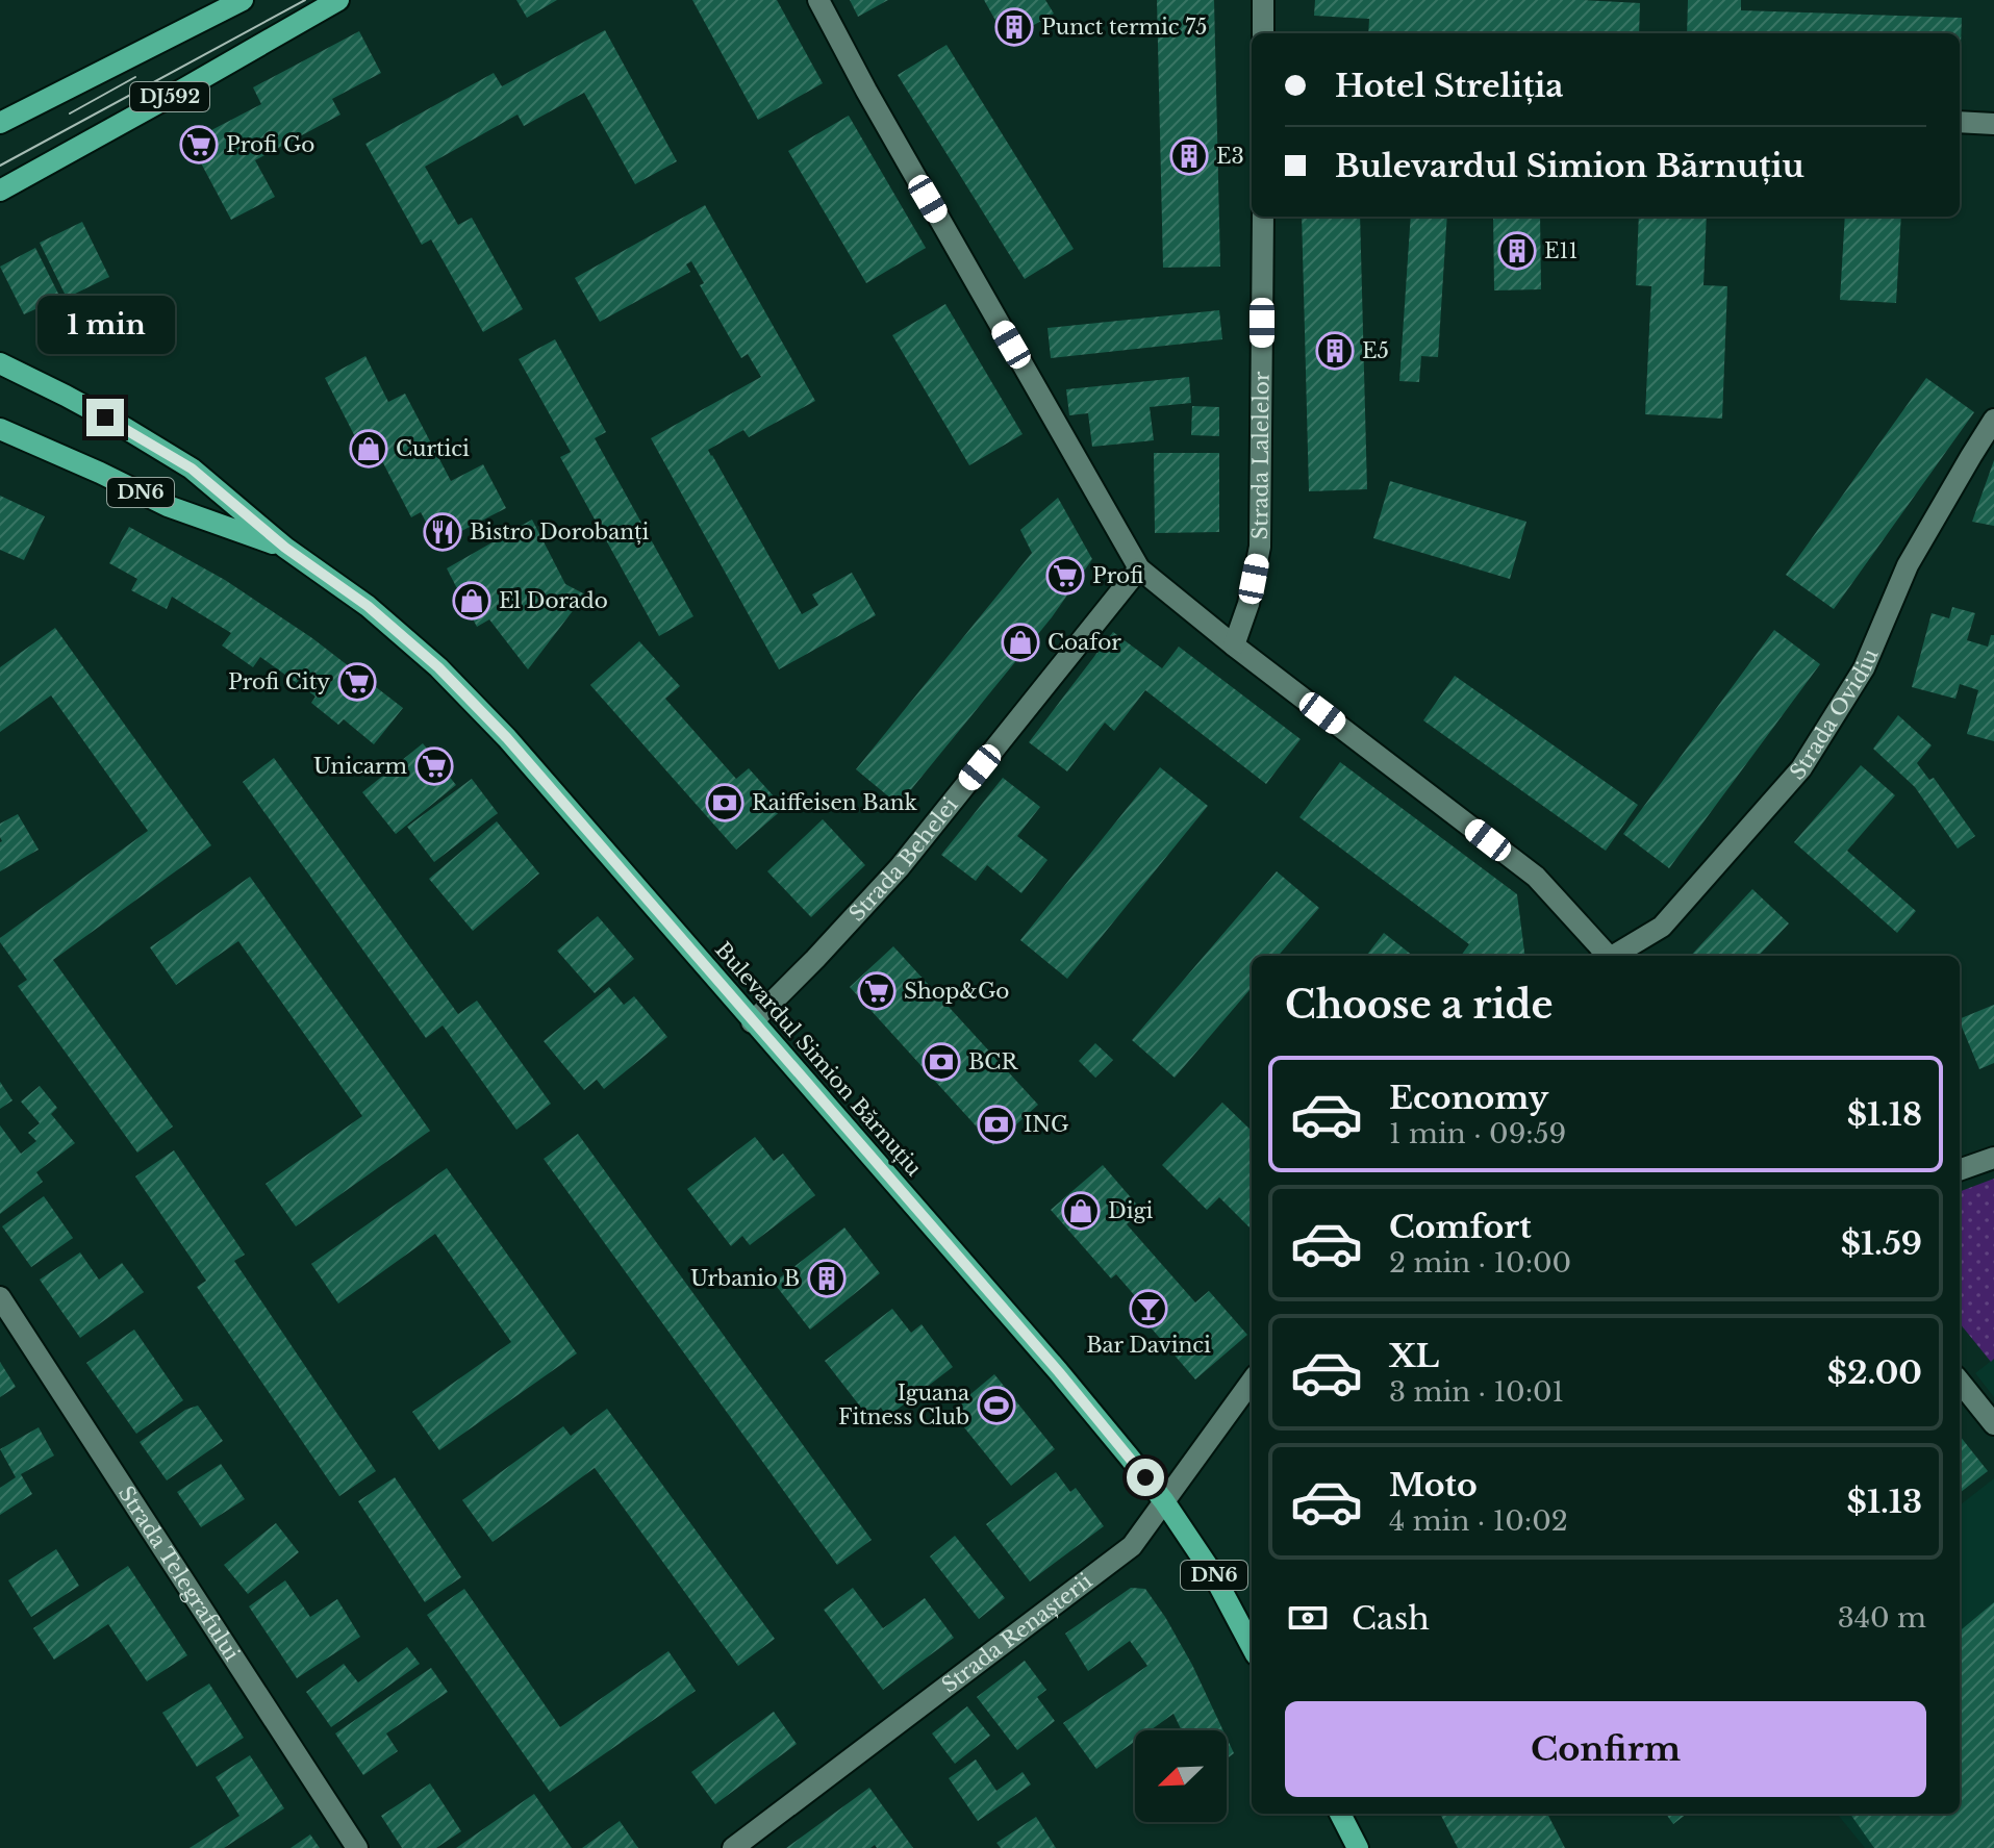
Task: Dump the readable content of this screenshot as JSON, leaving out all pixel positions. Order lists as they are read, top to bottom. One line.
{"streets":{"main road":["DJ592","DN6","Bulevardul Simion Bărnuțiu"],"street":["Strada Lalelelor","Strada Ovidiu","Strada Behelei","Strada Telegrafului","Strada Renașterii"]},"crossings":[["Strada Behelei","Bulevardul Simion Bărnuțiu"],["Bulevardul Simion Bărnuțiu","Strada Renașterii"]],"places":{"building":["Punct termic 75","E3","E11","E5","Urbanio B"],"supermarket":["Profi Go","Profi","Profi City","Unicarm","Shop&Go"],"shop":["Curtici","El Dorado","Coafor","Digi"],"restaurant":["Bistro Dorobanți"],"bank":["Raiffeisen Bank","BCR","ING"],"bar":["Bar Davinci"],"sports":["Iguana Fitness Club"]},"north":"bottom left","page":{"banner":["Hotel Streliția","Bulevardul Simion Bărnuțiu"],"bubble":"1 min","heading":"Choose a ride","list":[{"name":"Economy","note":"1 min · 09:59","value":"$1.18"},{"name":"Comfort","note":"2 min · 10:00","value":"$1.59"},{"name":"XL","note":"3 min · 10:01","value":"$2.00"},{"name":"Moto","note":"4 min · 10:02","value":"$1.13"}],"pay":["Cash","340 m"],"buttons":"Confirm"}}
